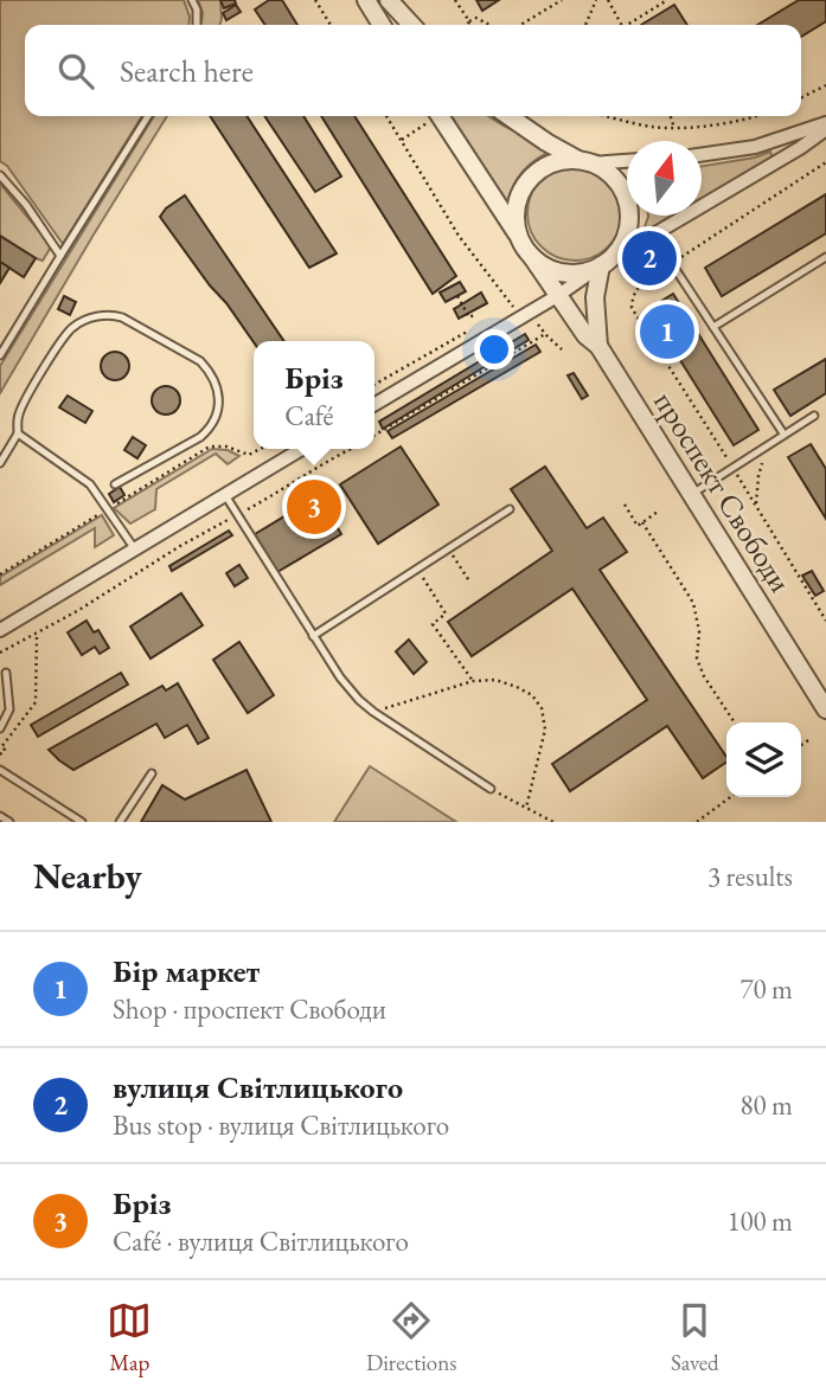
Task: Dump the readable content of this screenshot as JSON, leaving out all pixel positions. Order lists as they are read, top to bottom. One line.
{"streets":{"street":["проспект Свободи"]},"north":"top","page":{"search":"Search here","pins":["2","1","3"],"popup":["Бріз","Café"],"heading":["Nearby","3 results"],"list":[{"mark":"1","name":"Бір маркет","note":"Shop · проспект Свободи","value":"70 m"},{"mark":"2","name":"вулиця Світлицького","note":"Bus stop · вулиця Світлицького","value":"80 m"},{"mark":"3","name":"Бріз","note":"Café · вулиця Світлицького","value":"100 m"}],"nav":["Map","Directions","Saved"]}}
